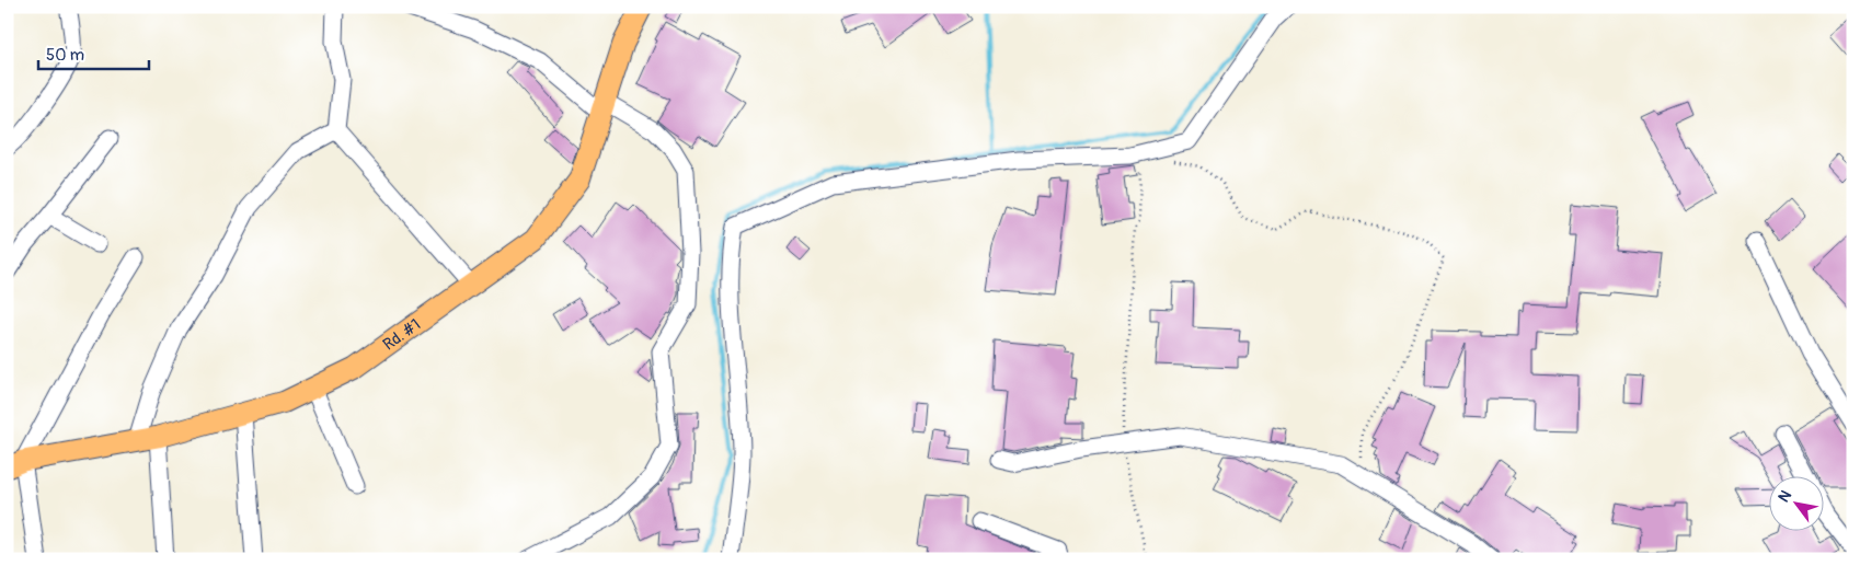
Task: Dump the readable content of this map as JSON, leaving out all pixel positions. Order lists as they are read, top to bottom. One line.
{"streets":{"main road":["Rd. #1"]},"scale_bar":"50 m","north":"top left"}
